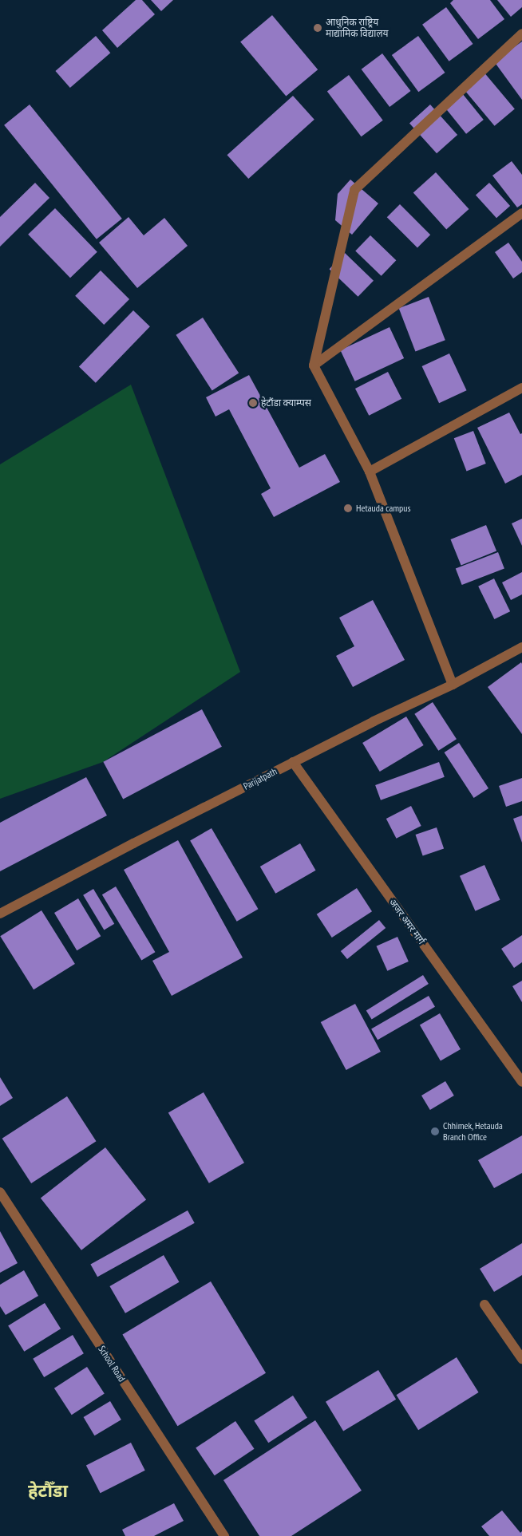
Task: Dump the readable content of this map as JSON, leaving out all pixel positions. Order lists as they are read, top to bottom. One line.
{"streets":{"street":["Parijatpath","अजर अमर मार्ग","School Road"]},"crossings":[["Parijatpath","अजर अमर मार्ग"]],"districts":["हेटौँडा"],"places":["आधुनिक राष्ट्रिय माद्यामिक विद्यालय","हेटौंडा क्याम्पस","Hetauda campus","Chhimek, Hetauda Branch Office"]}
